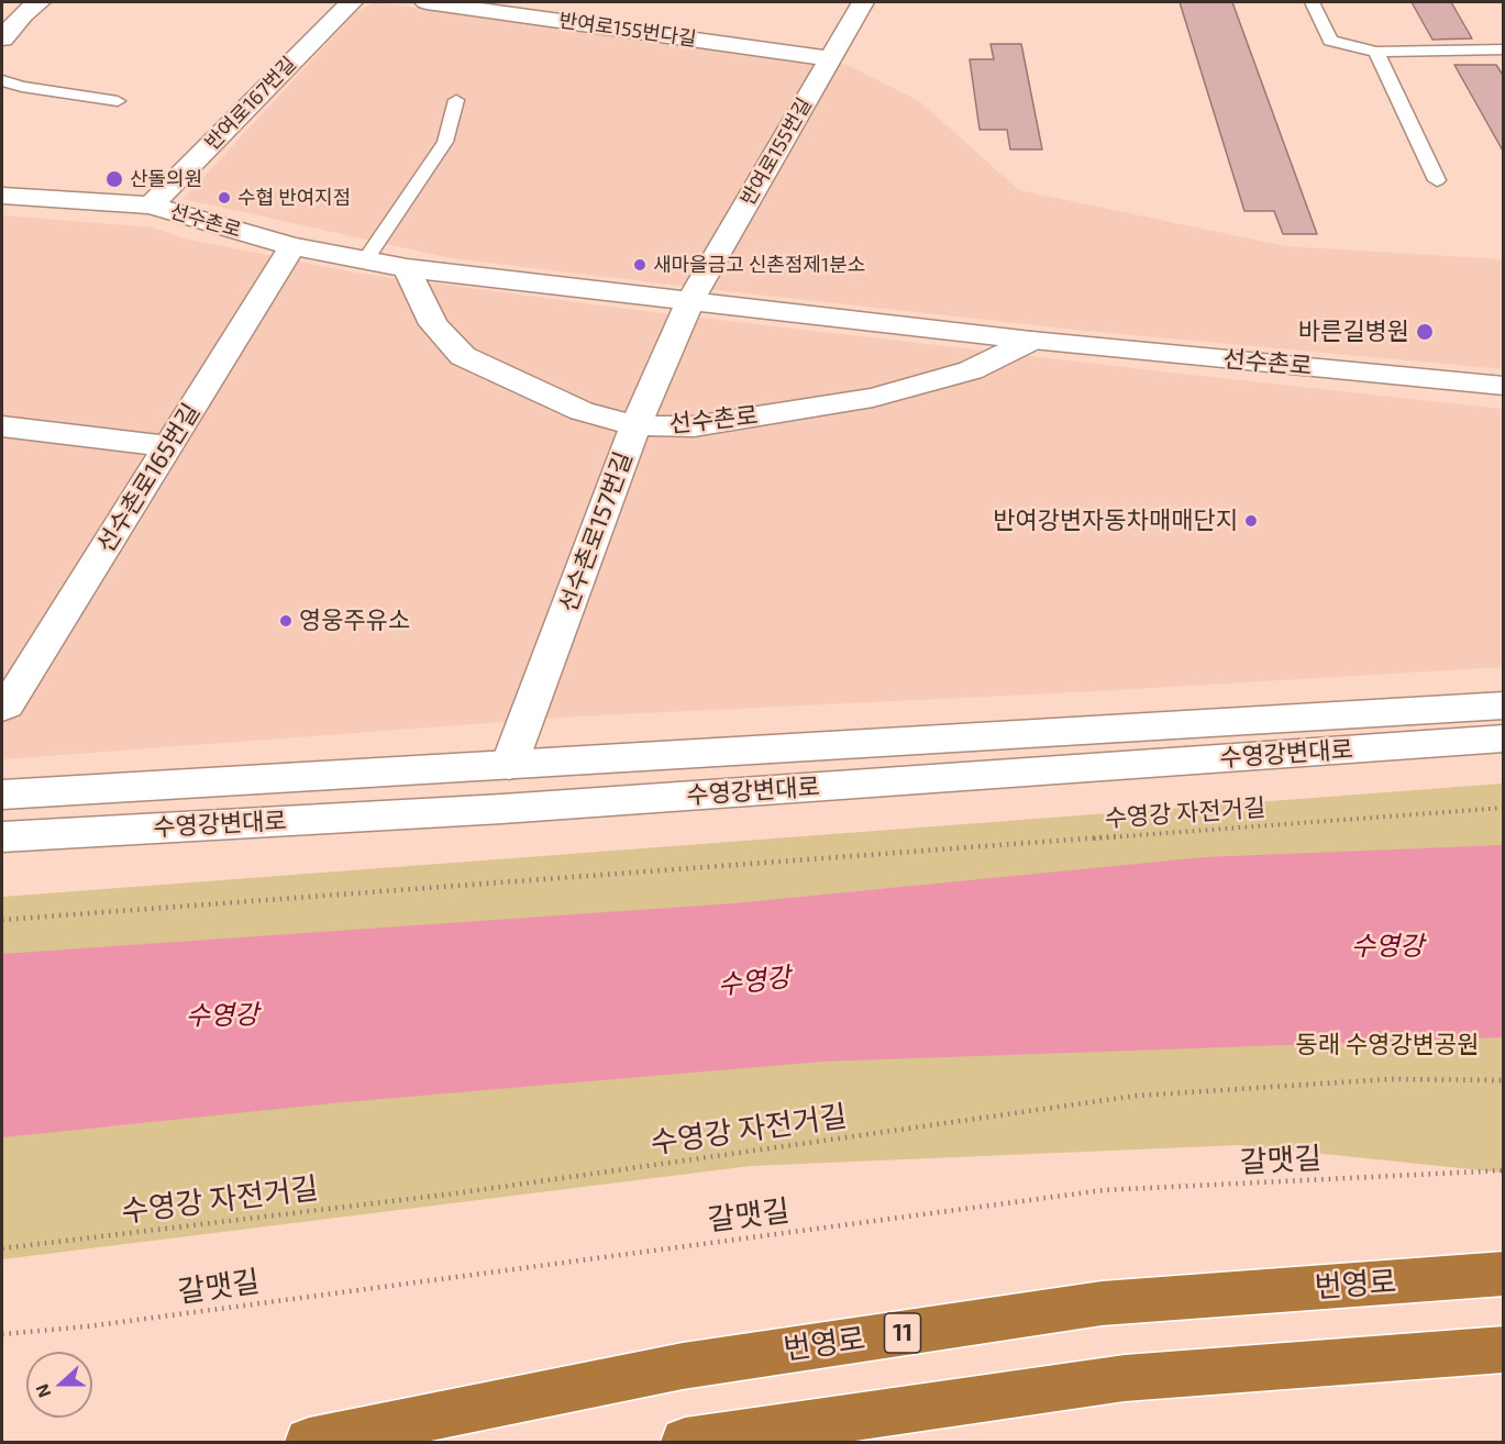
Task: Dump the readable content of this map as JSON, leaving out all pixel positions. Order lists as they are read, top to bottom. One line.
{"streets":{"highway":["번영로","11"],"street":["반여로155번다길","반여로167번길","반여로155번길","선수촌로","선수촌로165번길","선수촌로157번길","수영강변대로"],"path":["수영강 자전거길","갈맷길"]},"crossings":[["반여로155번다길","반여로155번길"],["반여로167번길","선수촌로"],["반여로155번길","선수촌로"],["반여로155번길","선수촌로157번길"],["선수촌로","선수촌로165번길"],["선수촌로","선수촌로157번길"],["선수촌로157번길","수영강변대로"]],"water":["수영강"],"parks":["동래 수영강변공원"],"places":["산돌의원","수협 반여지점","새마을금고 신촌점제1분소","바른길병원","반여강변자동차매매단지","영웅주유소"],"north":"left"}
